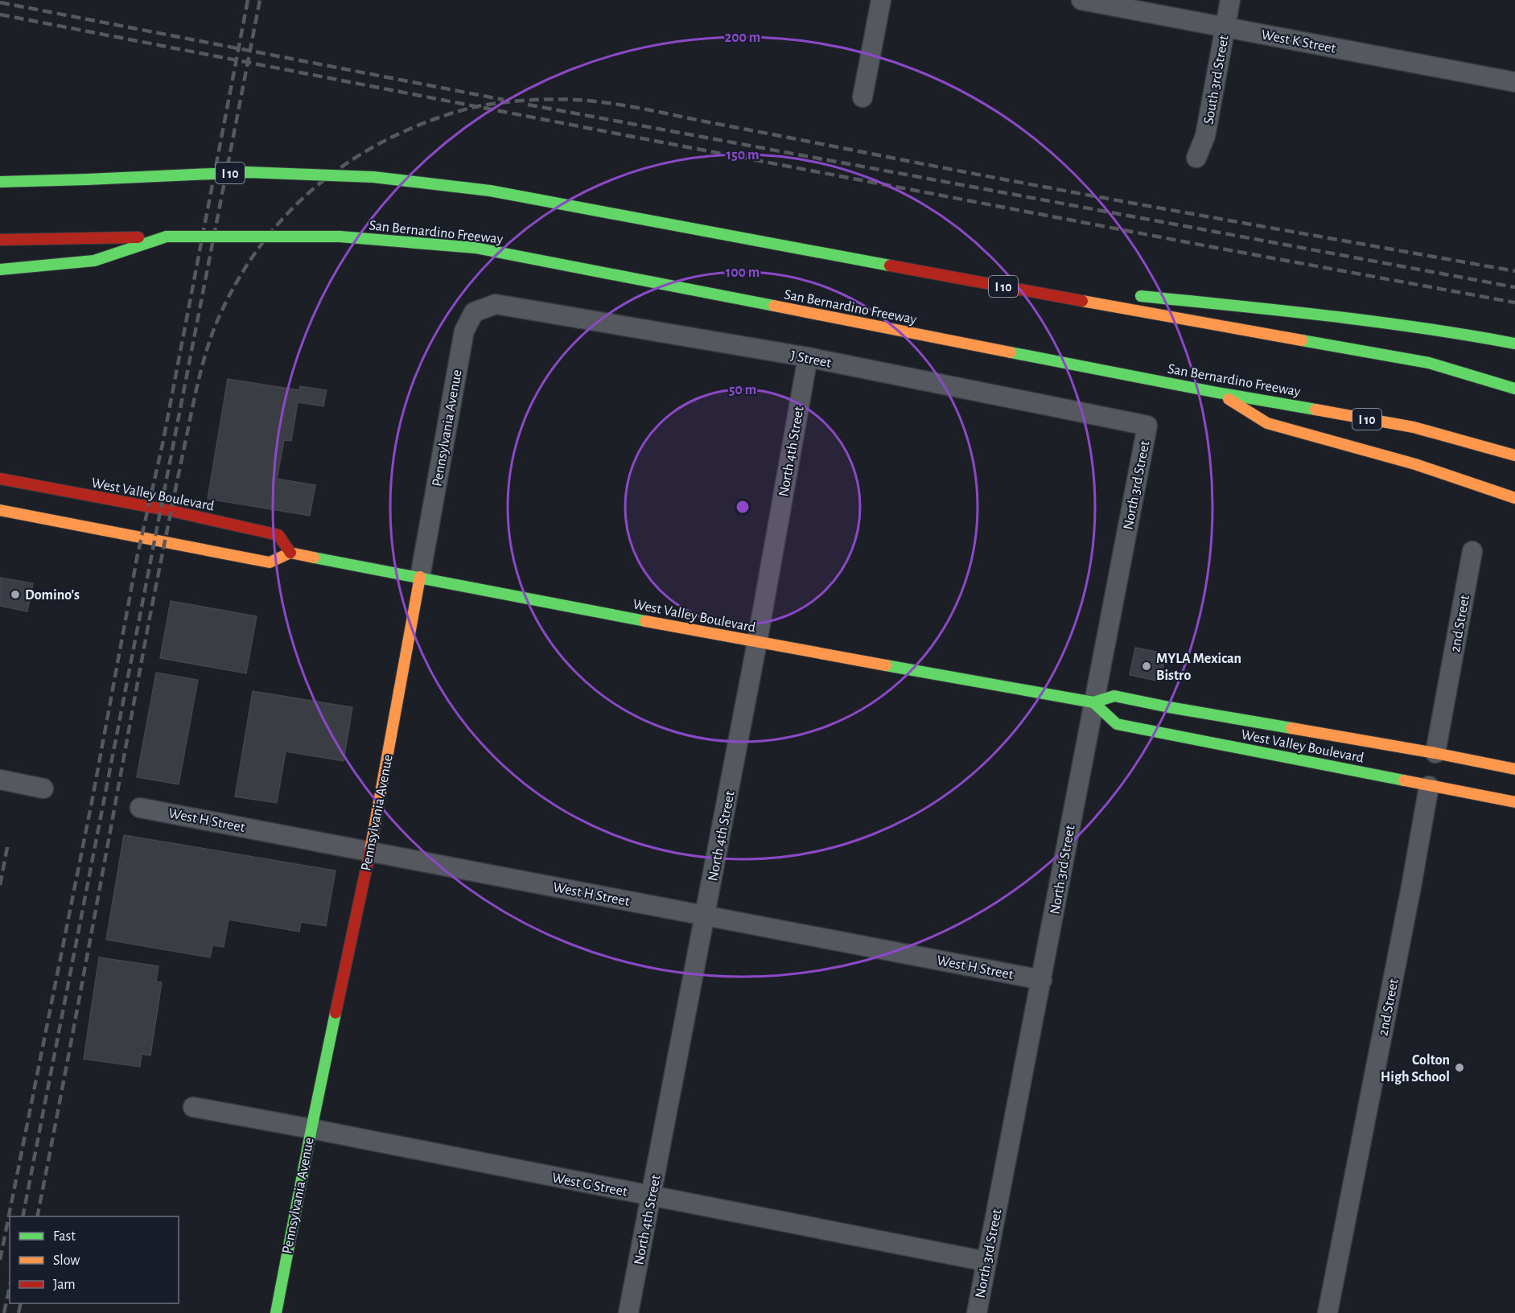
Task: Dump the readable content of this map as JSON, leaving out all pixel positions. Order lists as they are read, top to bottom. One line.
{"streets":{"main road":["I 10","San Bernardino Freeway","Pennsylvania Avenue","West Valley Boulevard"],"street":["West K Street","South 3rd Street","J Street","North 4th Street","North 3rd Street","2nd Street","West H Street","West G Street"]},"crossings":[["West K Street","South 3rd Street"],["J Street","Pennsylvania Avenue"],["J Street","North 4th Street"],["J Street","North 3rd Street"],["Pennsylvania Avenue","West Valley Boulevard"],["Pennsylvania Avenue","West H Street"],["Pennsylvania Avenue","West G Street"],["North 4th Street","West Valley Boulevard"],["North 4th Street","West H Street"],["North 4th Street","West G Street"],["North 3rd Street","West Valley Boulevard"],["North 3rd Street","West H Street"],["North 3rd Street","West G Street"],["West Valley Boulevard","2nd Street"]],"places":["Domino's","MYLA Mexican Bistro","Colton High School"],"legend":["Fast","Slow","Jam"],"rings":["200 m","150 m","100 m","50 m"]}
